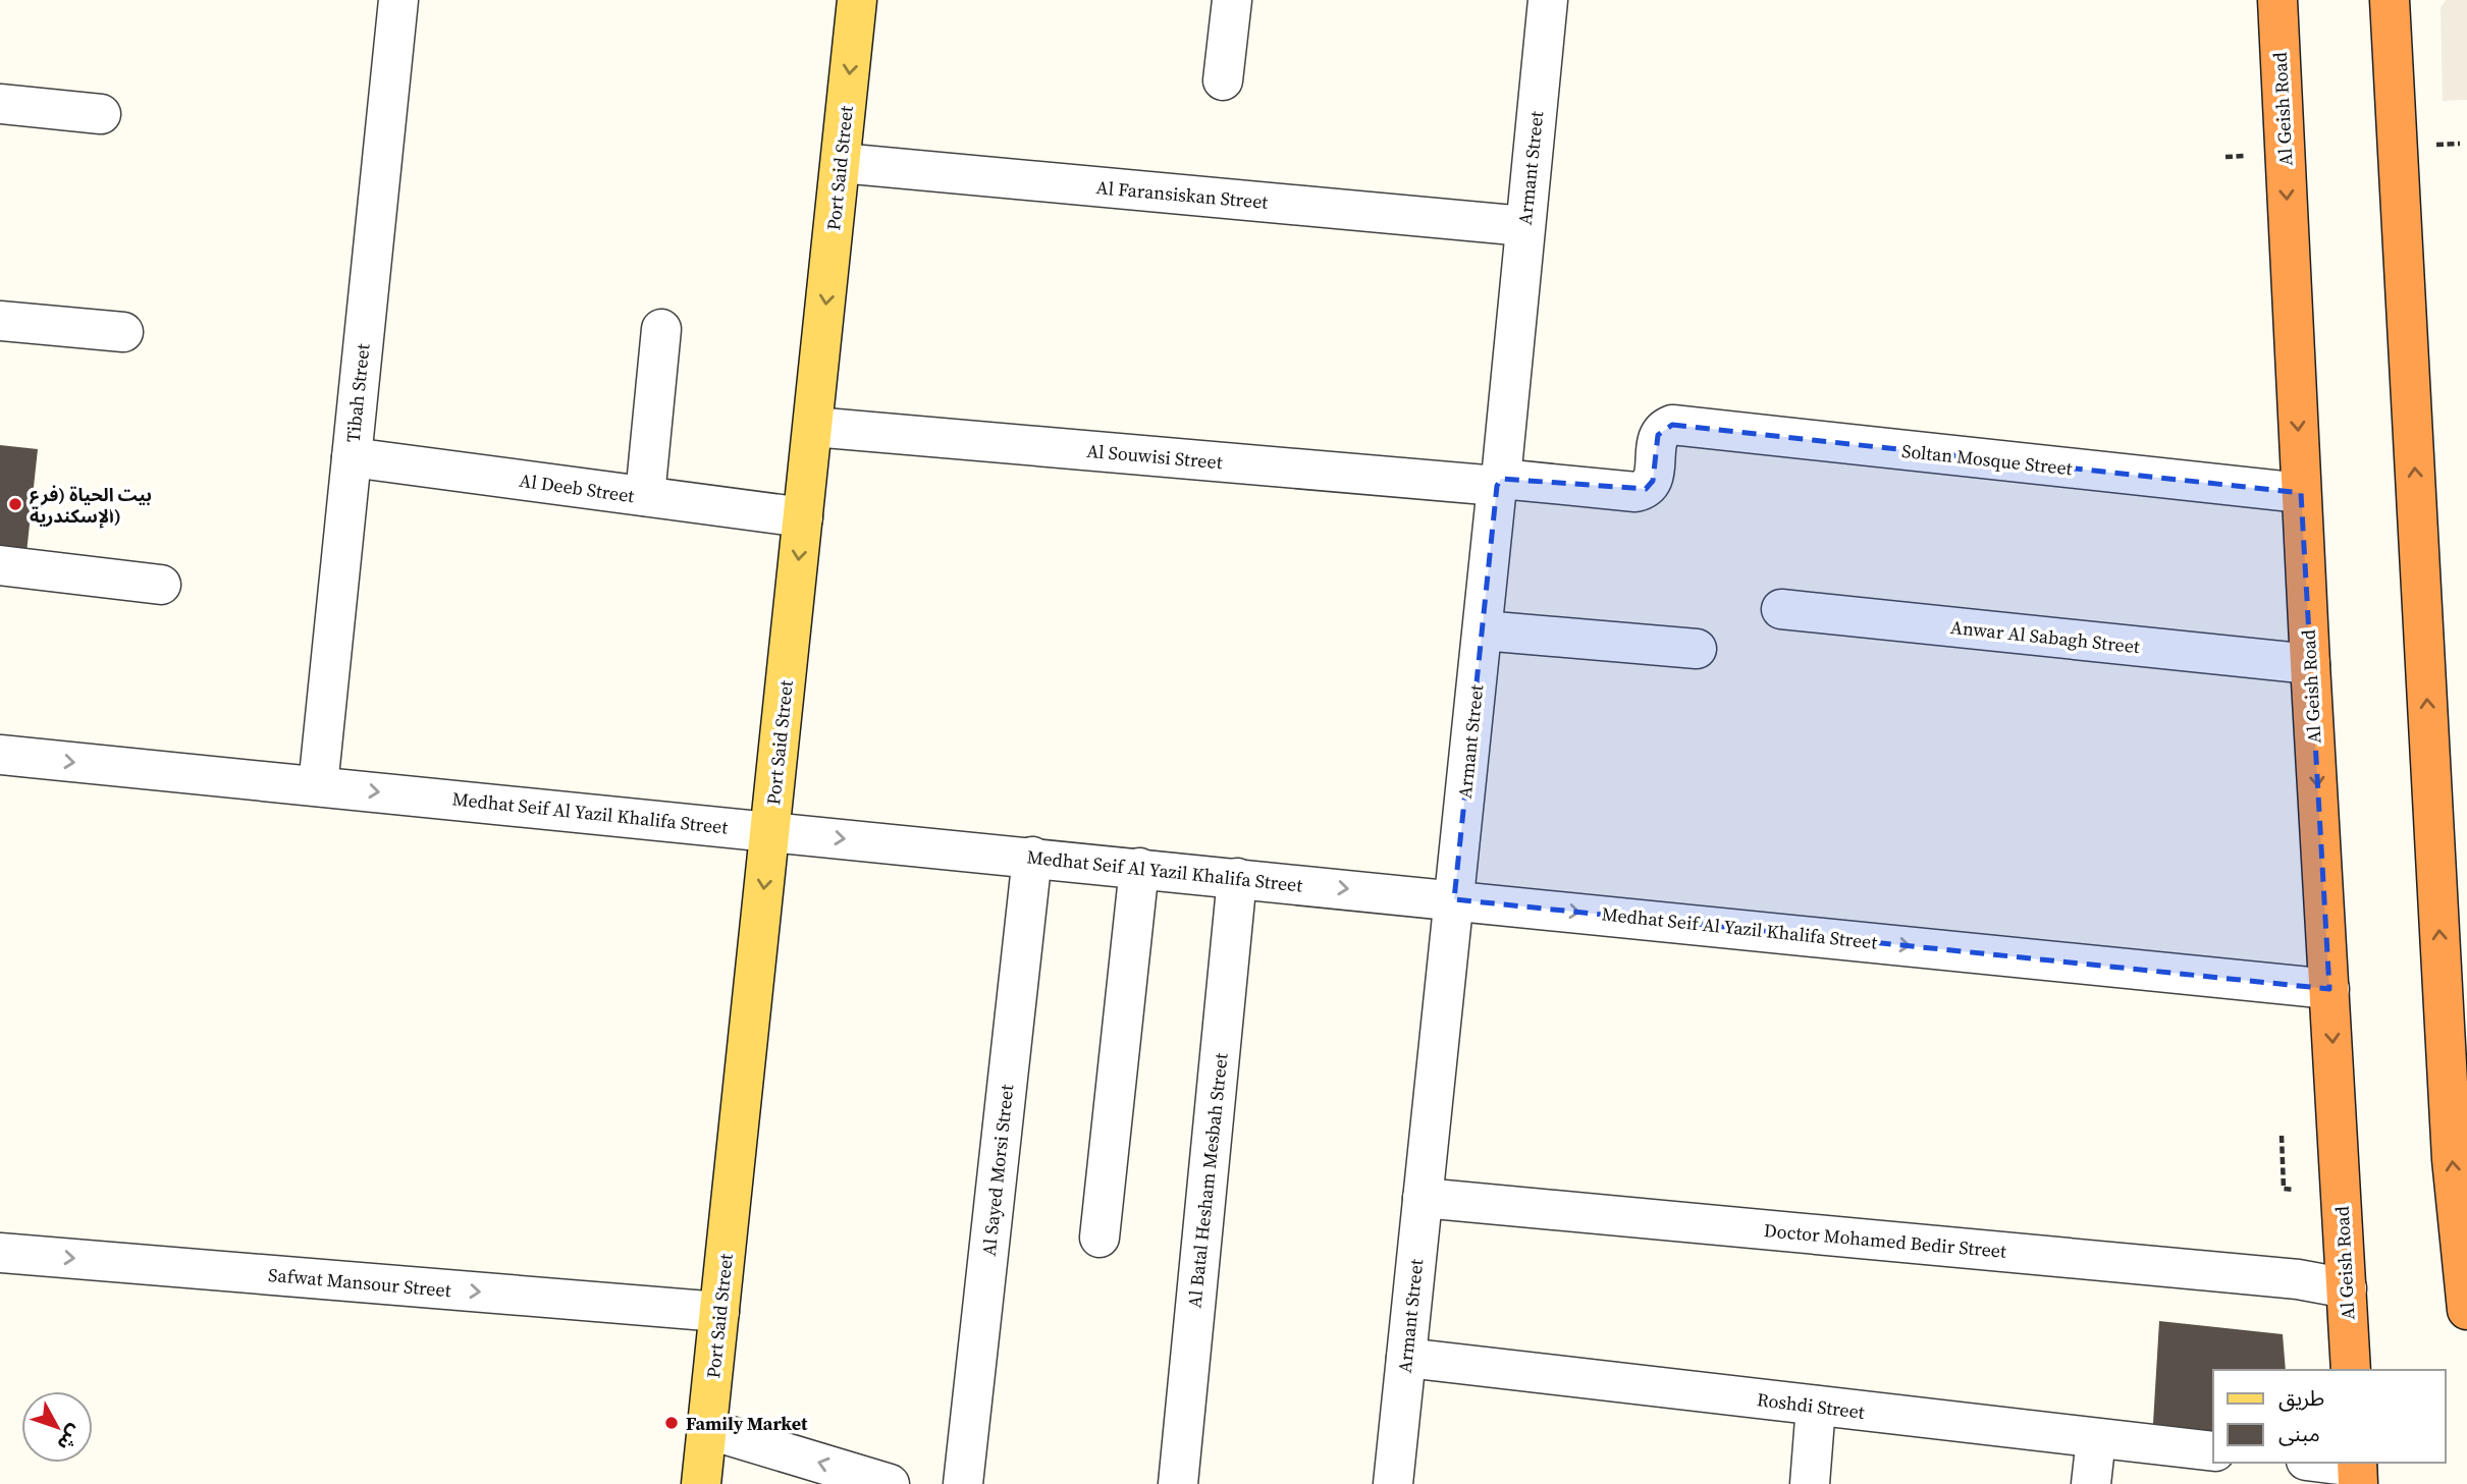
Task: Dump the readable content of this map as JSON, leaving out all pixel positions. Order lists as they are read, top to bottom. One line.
{"streets":{"highway":["Al Geish Road"],"main road":["Port Said Street"],"street":["Armant Street","Al Faransiskan Street","Tibah Street","Al Souwisi Street","Soltan Mosque Street","Al Deeb Street","Anwar Al Sabagh Street","Medhat Seif Al Yazil Khalifa Street","Al Sayed Morsi Street","Al Batal Hesham Mesbah Street","Doctor Mohamed Bedir Street","Safwat Mansour Street","Roshdi Street"]},"crossings":[["Al Geish Road","Soltan Mosque Street"],["Al Geish Road","Anwar Al Sabagh Street"],["Al Geish Road","Medhat Seif Al Yazil Khalifa Street"],["Al Geish Road","Doctor Mohamed Bedir Street"],["Port Said Street","Al Faransiskan Street"],["Port Said Street","Al Souwisi Street"],["Port Said Street","Al Deeb Street"],["Port Said Street","Medhat Seif Al Yazil Khalifa Street"],["Port Said Street","Safwat Mansour Street"],["Armant Street","Al Faransiskan Street"],["Armant Street","Al Souwisi Street"],["Armant Street","Medhat Seif Al Yazil Khalifa Street"],["Armant Street","Doctor Mohamed Bedir Street"],["Armant Street","Roshdi Street"],["Tibah Street","Al Deeb Street"],["Tibah Street","Medhat Seif Al Yazil Khalifa Street"],["Al Souwisi Street","Soltan Mosque Street"],["Medhat Seif Al Yazil Khalifa Street","Al Sayed Morsi Street"],["Medhat Seif Al Yazil Khalifa Street","Al Batal Hesham Mesbah Street"]],"one_way":["Port Said Street","Medhat Seif Al Yazil Khalifa Street","Safwat Mansour Street"],"places":["بيت الحياة (فرع الإسكندرية)","Family Market"],"legend":["طريق","مبنى"],"north":"bottom right"}
